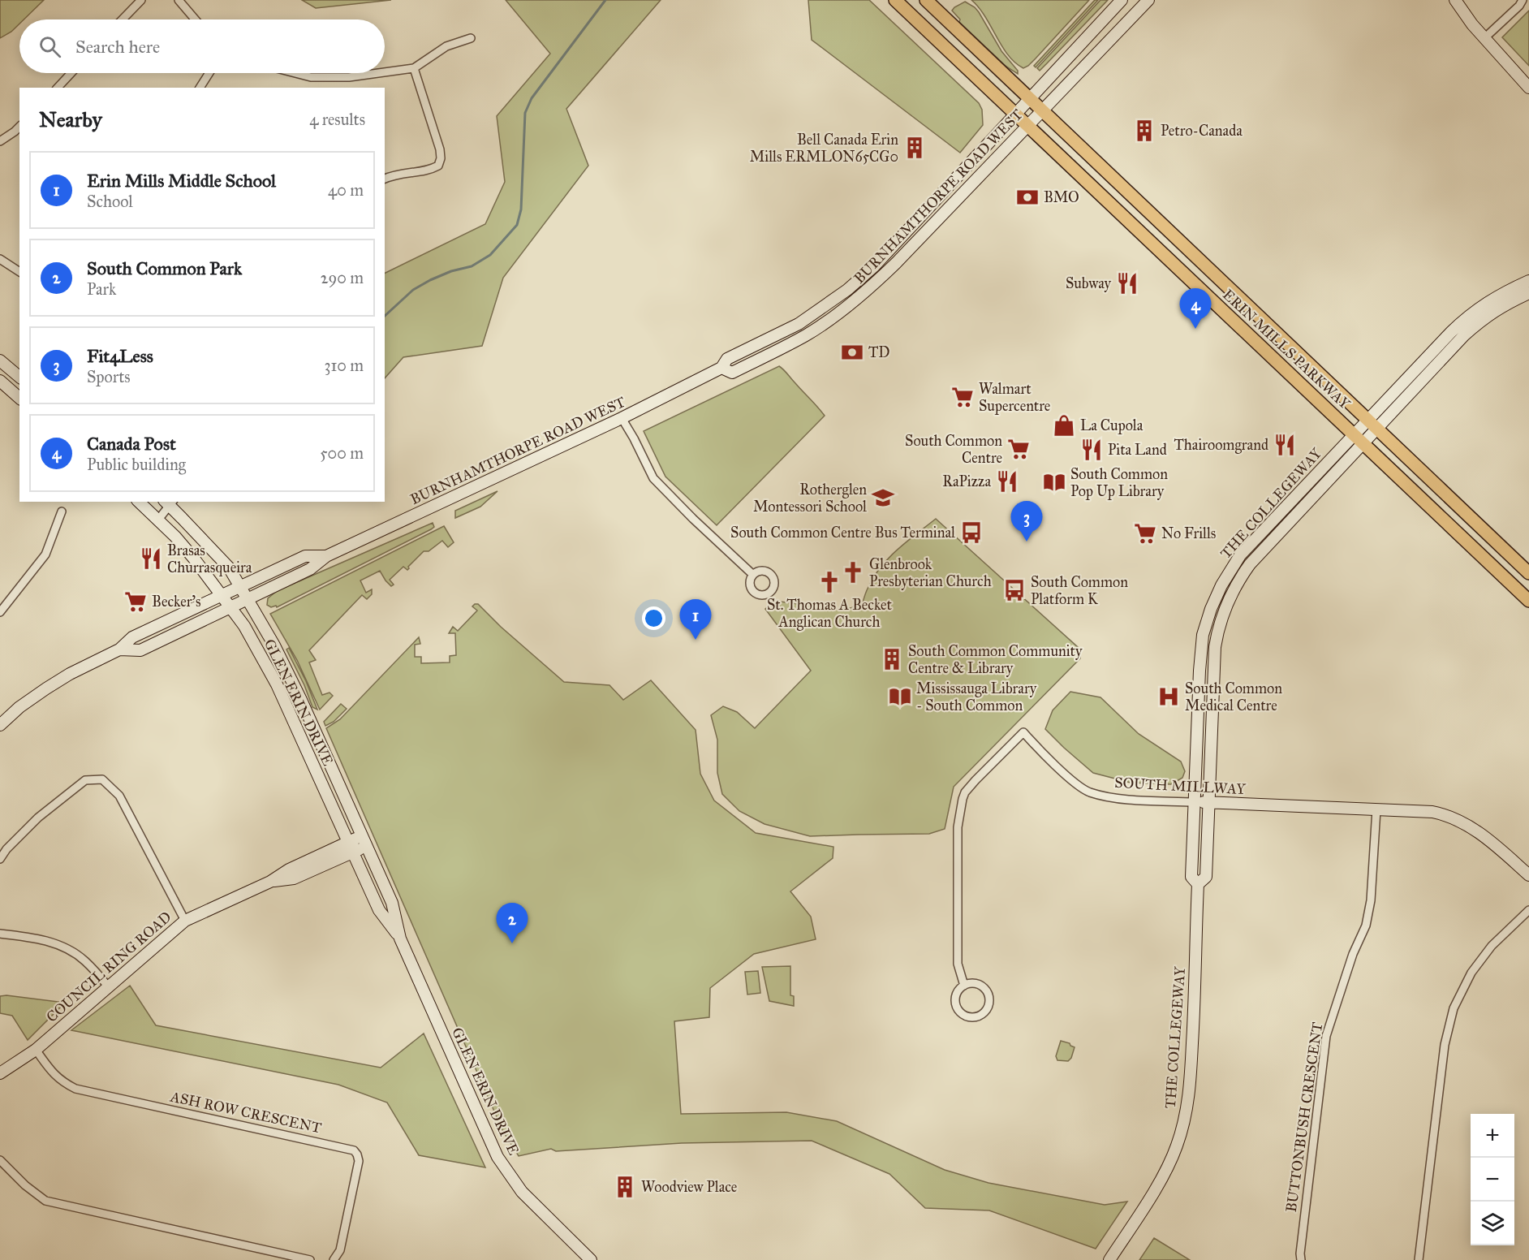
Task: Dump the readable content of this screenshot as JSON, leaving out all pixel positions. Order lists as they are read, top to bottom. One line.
{"streets":{"main road":["ERIN MILLS PARKWAY"],"street":["BURNHAMTHORPE ROAD WEST","THE COLLEGEWAY","GLEN ERIN DRIVE","SOUTH MILLWAY","COUNCIL RING ROAD","ASH ROW CRESCENT","BUTTONBUSH CRESCENT"]},"crossings":[["BURNHAMTHORPE ROAD WEST","ERIN MILLS PARKWAY"],["BURNHAMTHORPE ROAD WEST","GLEN ERIN DRIVE"],["ERIN MILLS PARKWAY","THE COLLEGEWAY"],["THE COLLEGEWAY","SOUTH MILLWAY"],["GLEN ERIN DRIVE","COUNCIL RING ROAD"],["SOUTH MILLWAY","BUTTONBUSH CRESCENT"],["COUNCIL RING ROAD","ASH ROW CRESCENT"]],"places":{"building":["Petro-Canada","Bell Canada Erin Mills ERMLON65CG0","South Common Community Centre & Library","Woodview Place"],"bank":["BMO","TD"],"restaurant":["Subway","Thairoomgrand","Pita Land","RaPizza","Brasas Churrasqueira"],"supermarket":["Walmart Supercentre","South Common Centre","No Frills","Becker's"],"shop":["La Cupola"],"library":["South Common Pop Up Library","Mississauga Library - South Common"],"school or university":["Rotherglen Montessori School"],"bus stop":["South Common Centre Bus Terminal","South Common Platform K"],"church":["Glenbrook Presbyterian Church","St. Thomas A Becket Anglican Church"],"hospital":["South Common Medical Centre"]},"page":{"search":"Search here","heading":["Nearby","4 results"],"list":[{"mark":"1","name":"Erin Mills Middle School","note":"School","value":"40 m"},{"mark":"2","name":"South Common Park","note":"Park","value":"290 m"},{"mark":"3","name":"Fit4Less","note":"Sports","value":"310 m"},{"mark":"4","name":"Canada Post","note":"Public building","value":"500 m"}],"pins":["4","3","1","2"],"map_buttons":["+","−"]}}
